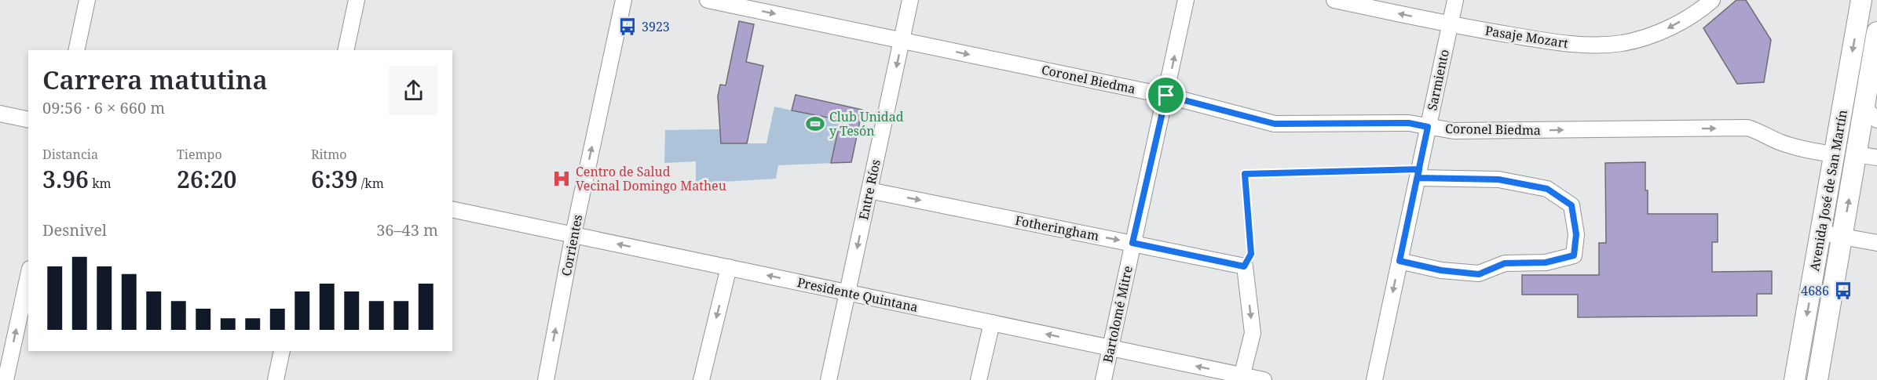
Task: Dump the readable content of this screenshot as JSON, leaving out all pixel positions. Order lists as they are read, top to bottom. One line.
{"streets":{"main road":["Avenida José de San Martín"],"street":["Pasaje Mozart","Coronel Biedma","Sarmiento","Entre Ríos","Fotheringham","Corrientes","Presidente Quintana","Bartolomé Mitre"]},"crossings":[["Pasaje Mozart","Sarmiento"],["Coronel Biedma","Sarmiento"],["Coronel Biedma","Entre Ríos"],["Coronel Biedma","Avenida José de San Martín"],["Coronel Biedma","Bartolomé Mitre"],["Entre Ríos","Fotheringham"],["Entre Ríos","Presidente Quintana"],["Fotheringham","Bartolomé Mitre"],["Corrientes","Presidente Quintana"],["Presidente Quintana","Bartolomé Mitre"]],"one_way":["Pasaje Mozart","Coronel Biedma","Entre Ríos","Fotheringham","Corrientes","Presidente Quintana"],"places":{"bus stop":["3923","4686"],"sports":["Club Unidad y Tesón"],"hospital":["Centro de Salud Vecinal Domingo Matheu"]},"page":{"heading":["Carrera matutina","09:56 · 6 × 660 m"],"stats":[["Distancia","3.96 km"],["Tiempo","26:20"],["Ritmo","6:39 /km"]],"chart":["Desnivel","36–43 m"]}}
